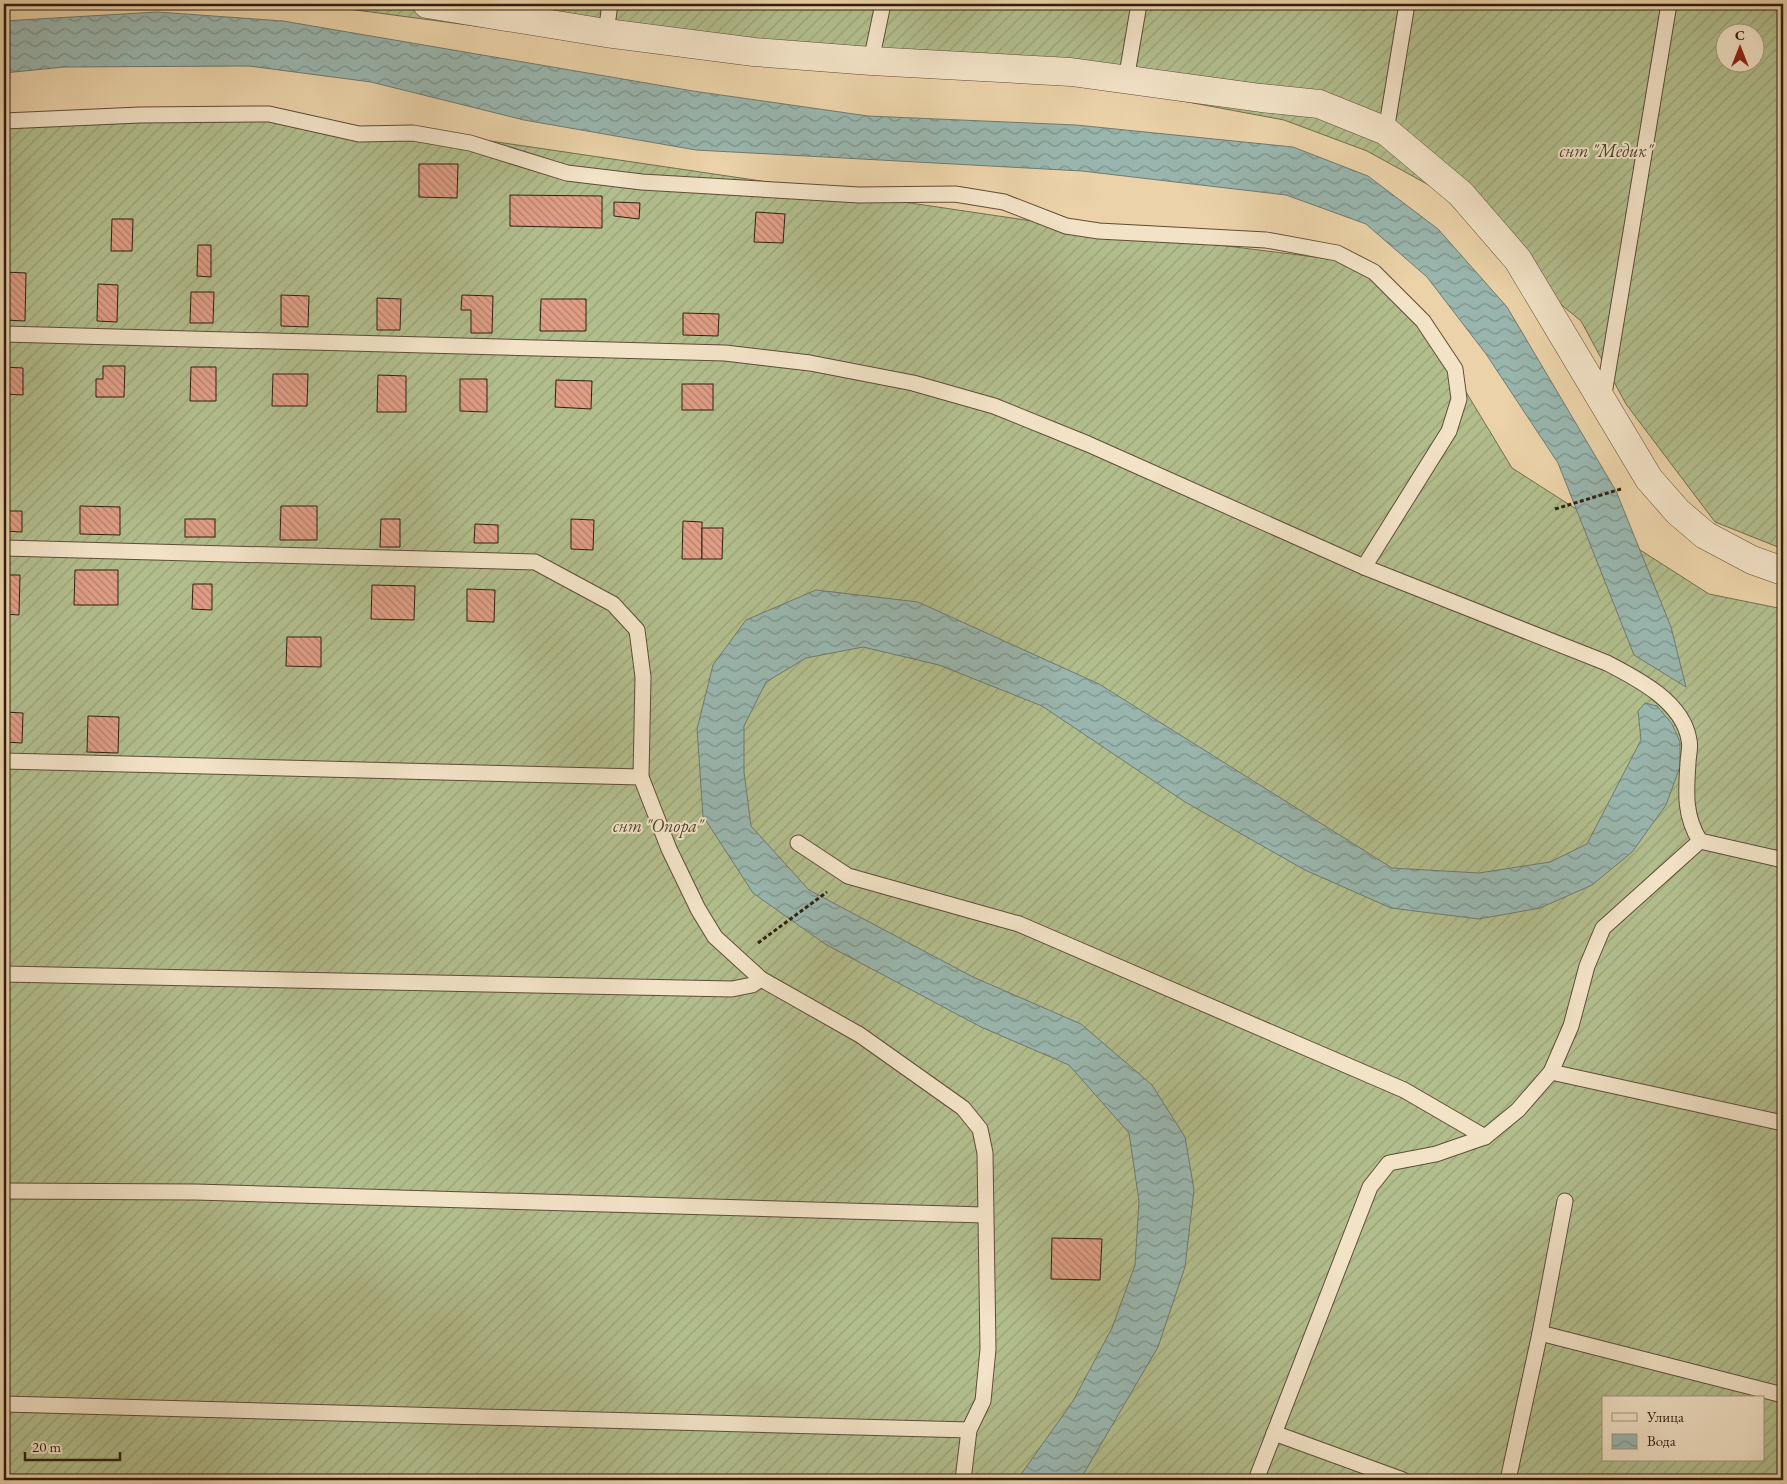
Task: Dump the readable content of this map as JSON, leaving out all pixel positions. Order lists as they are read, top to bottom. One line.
{"parks":["снт \"Медик\"","снт \"Опора\""],"legend":["Улица","Вода"],"scale_bar":"20 m","north":"top"}
